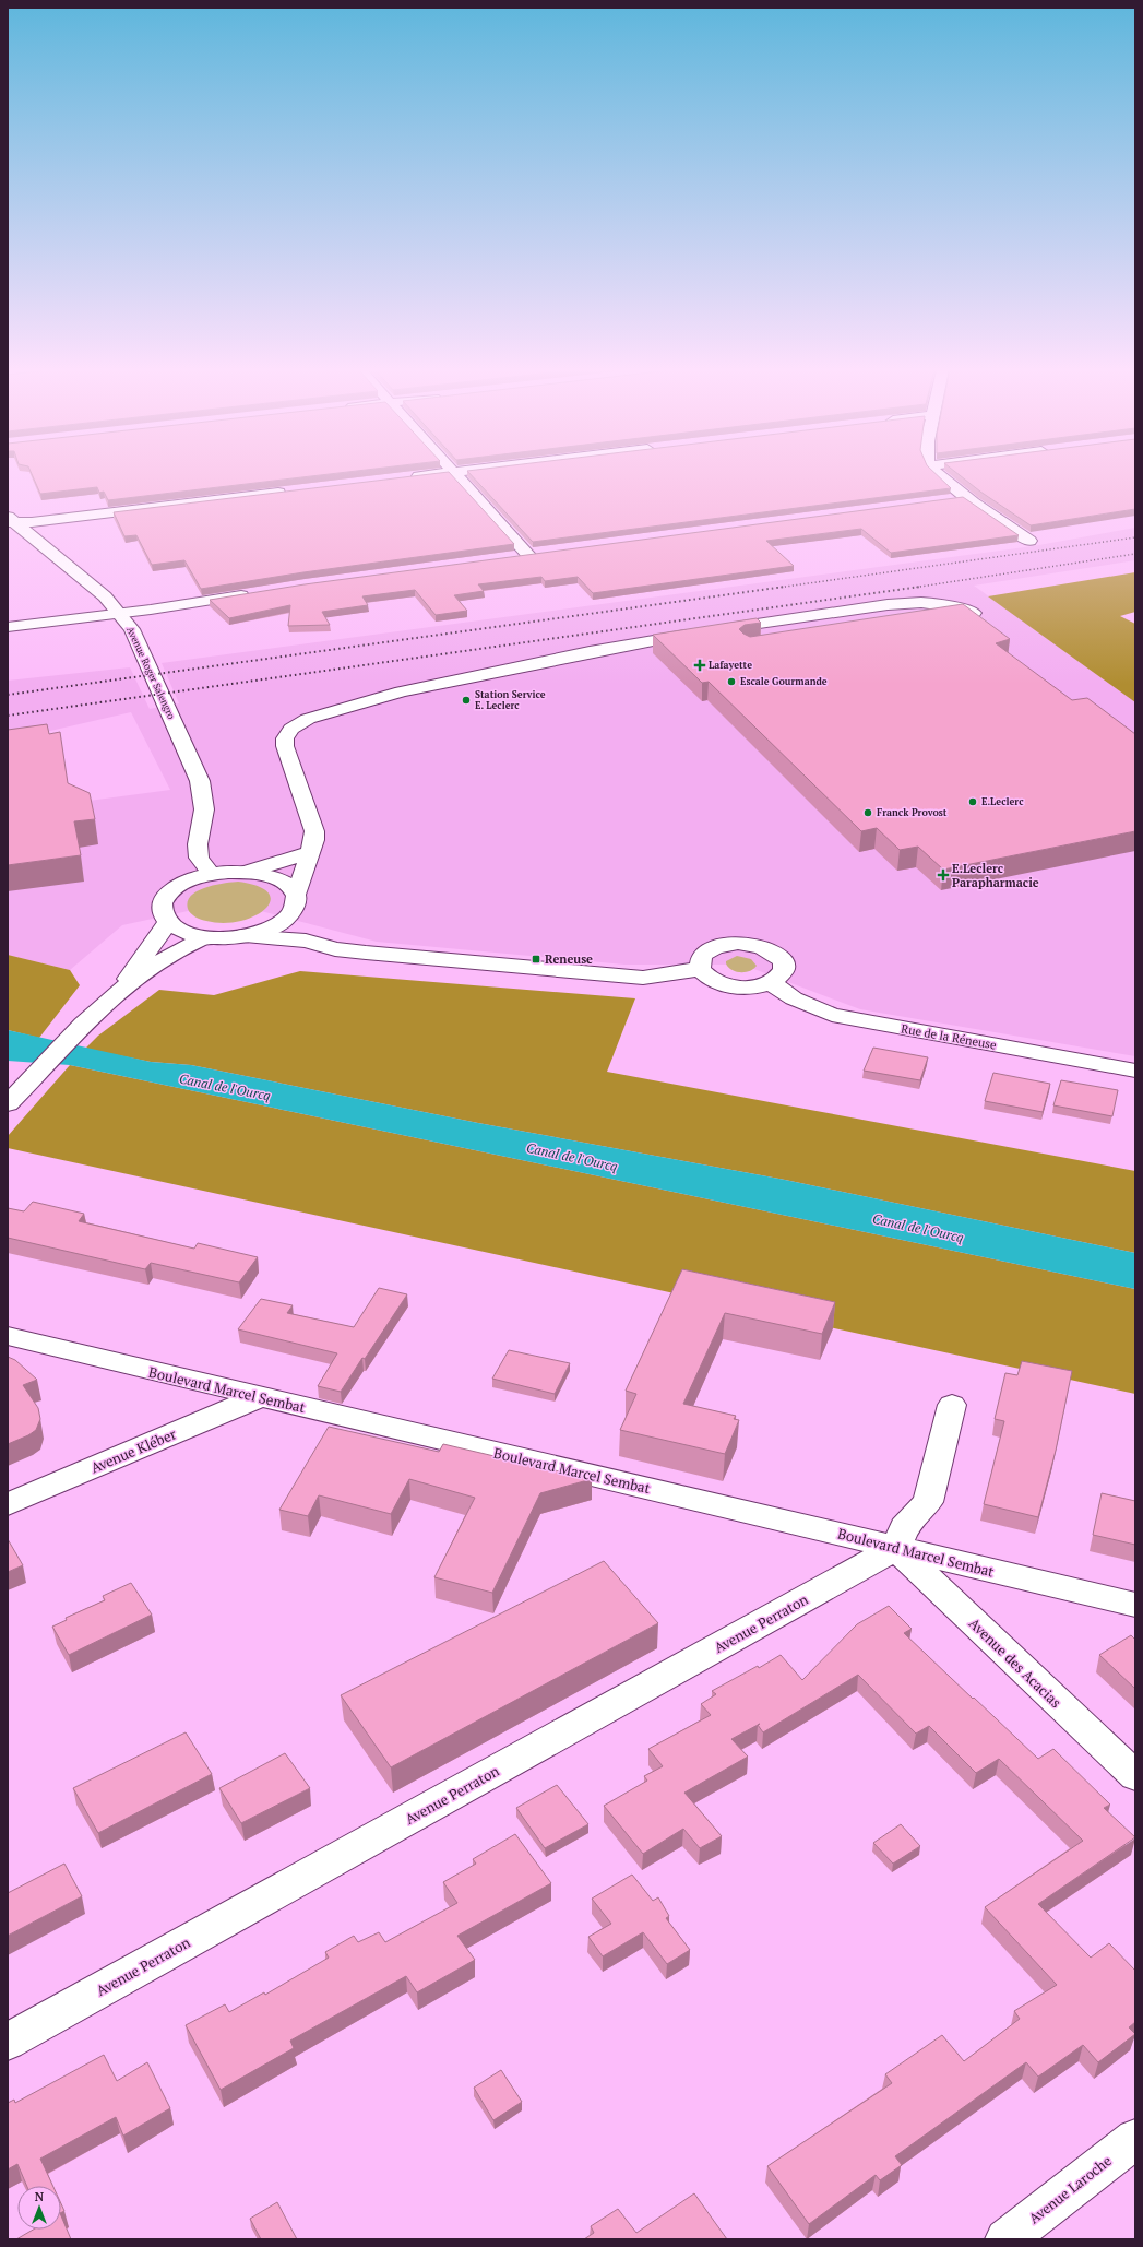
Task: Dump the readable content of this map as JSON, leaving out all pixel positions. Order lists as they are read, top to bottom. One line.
{"streets":{"street":["Avenue Roger Salengro","Rue de la Réneuse","Boulevard Marcel Sembat","Avenue Kléber","Avenue Perraton","Avenue des Acacias","Avenue Laroche"]},"crossings":[["Boulevard Marcel Sembat","Avenue Kléber"],["Boulevard Marcel Sembat","Avenue Perraton"],["Boulevard Marcel Sembat","Avenue des Acacias"],["Avenue Perraton","Avenue des Acacias"]],"water":["Canal de l'Ourcq"],"places":{"health":["Lafayette","E.Leclerc Parapharmacie"],"other":["Escale Gourmande","Station Service E. Leclerc","E.Leclerc","Franck Provost"],"transit":["Reneuse"]},"north":"top"}
